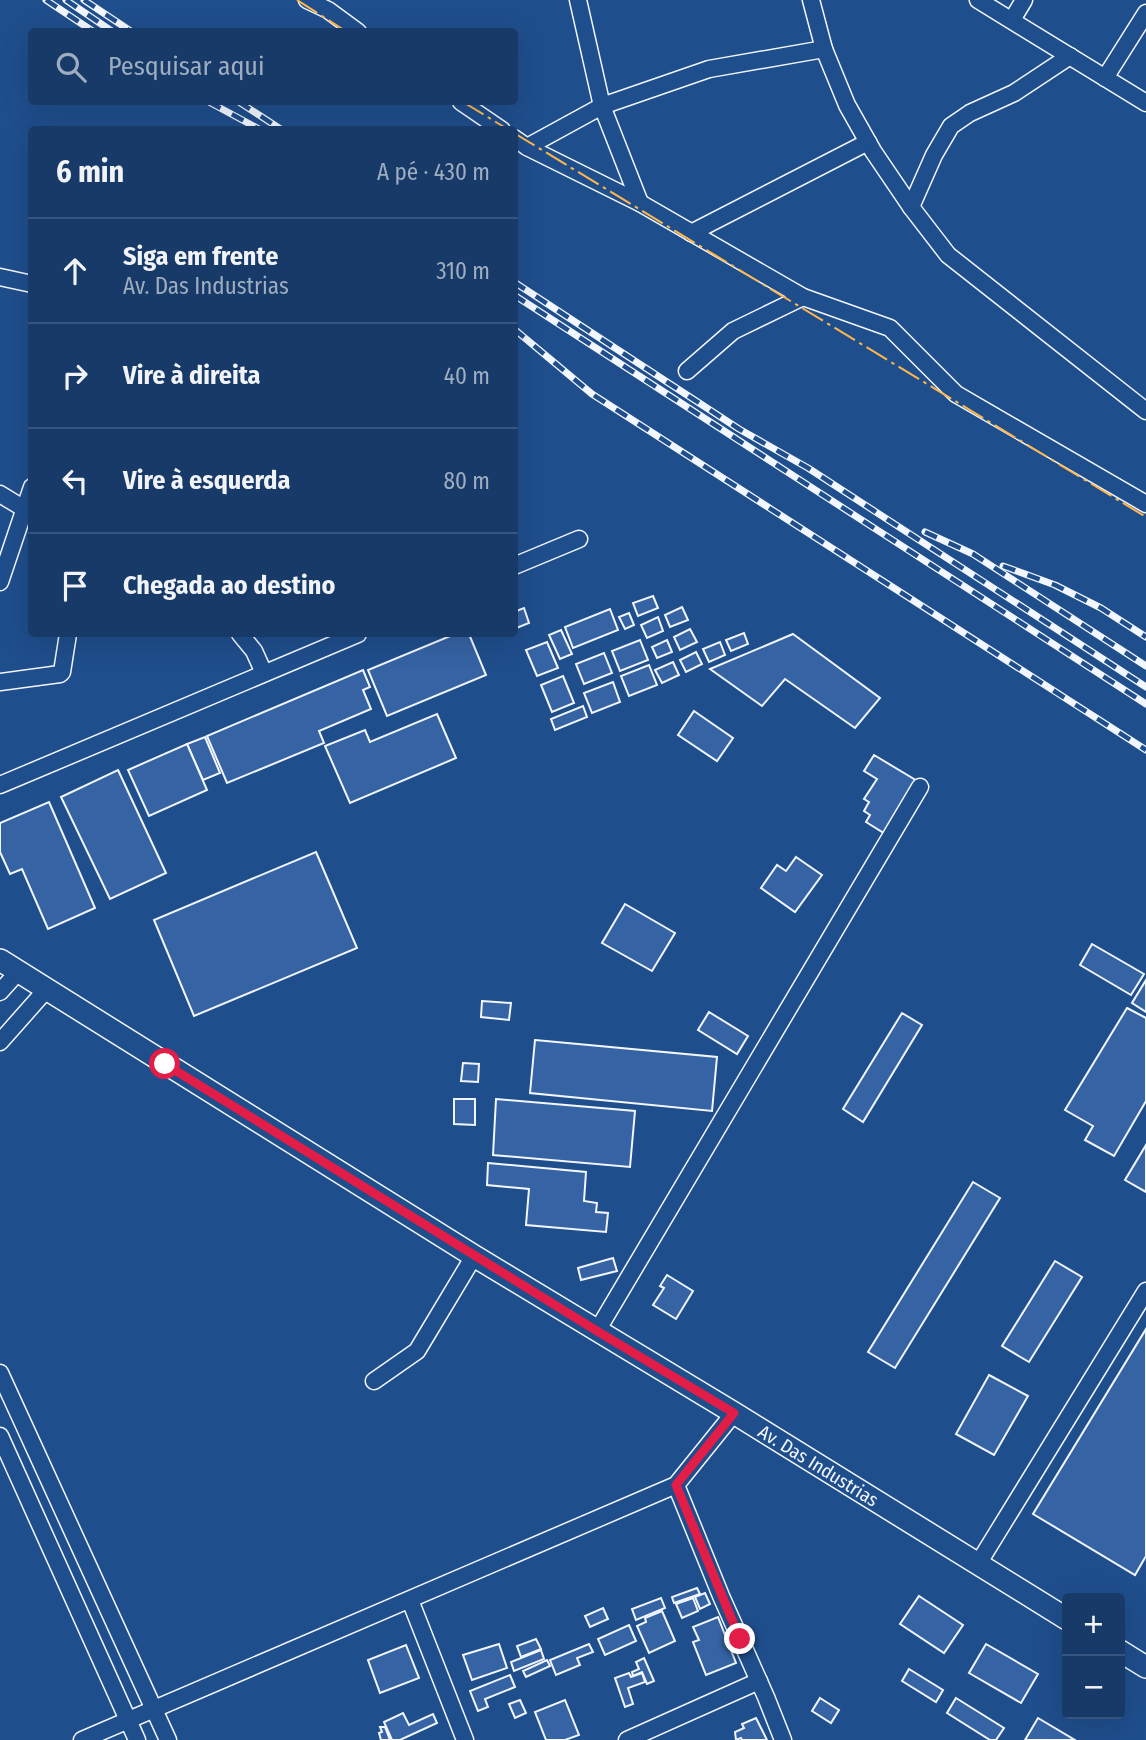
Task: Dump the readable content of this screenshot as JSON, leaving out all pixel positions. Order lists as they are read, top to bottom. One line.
{"streets":{"main road":["Av. Das Industrias"]},"page":{"search":"Pesquisar aqui","heading":["6 min","A pé · 430 m"],"list":[["Siga em frente","Av. Das Industrias","310 m"],["Vire à direita","40 m"],["Vire à esquerda","80 m"],"Chegada ao destino"],"map_buttons":["+","−"]}}
